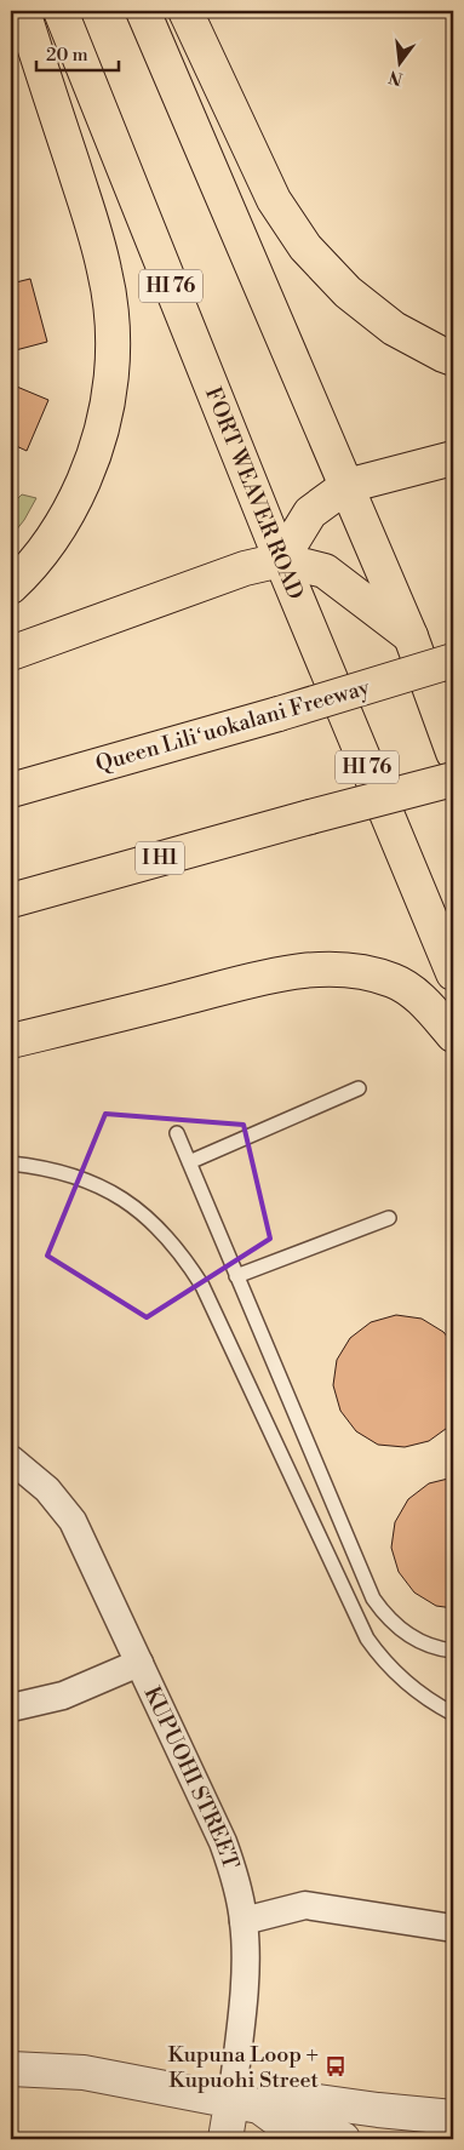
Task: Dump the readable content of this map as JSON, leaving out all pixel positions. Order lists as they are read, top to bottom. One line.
{"streets":{"highway":["HI 76","FORT WEAVER ROAD","Queen Liliʻuokalani Freeway","I H1"],"street":["KUPUOHI STREET"]},"places":{"bus stop":["Kupuna Loop + Kupuohi Street"]},"scale_bar":"20 m","north":"bottom"}
